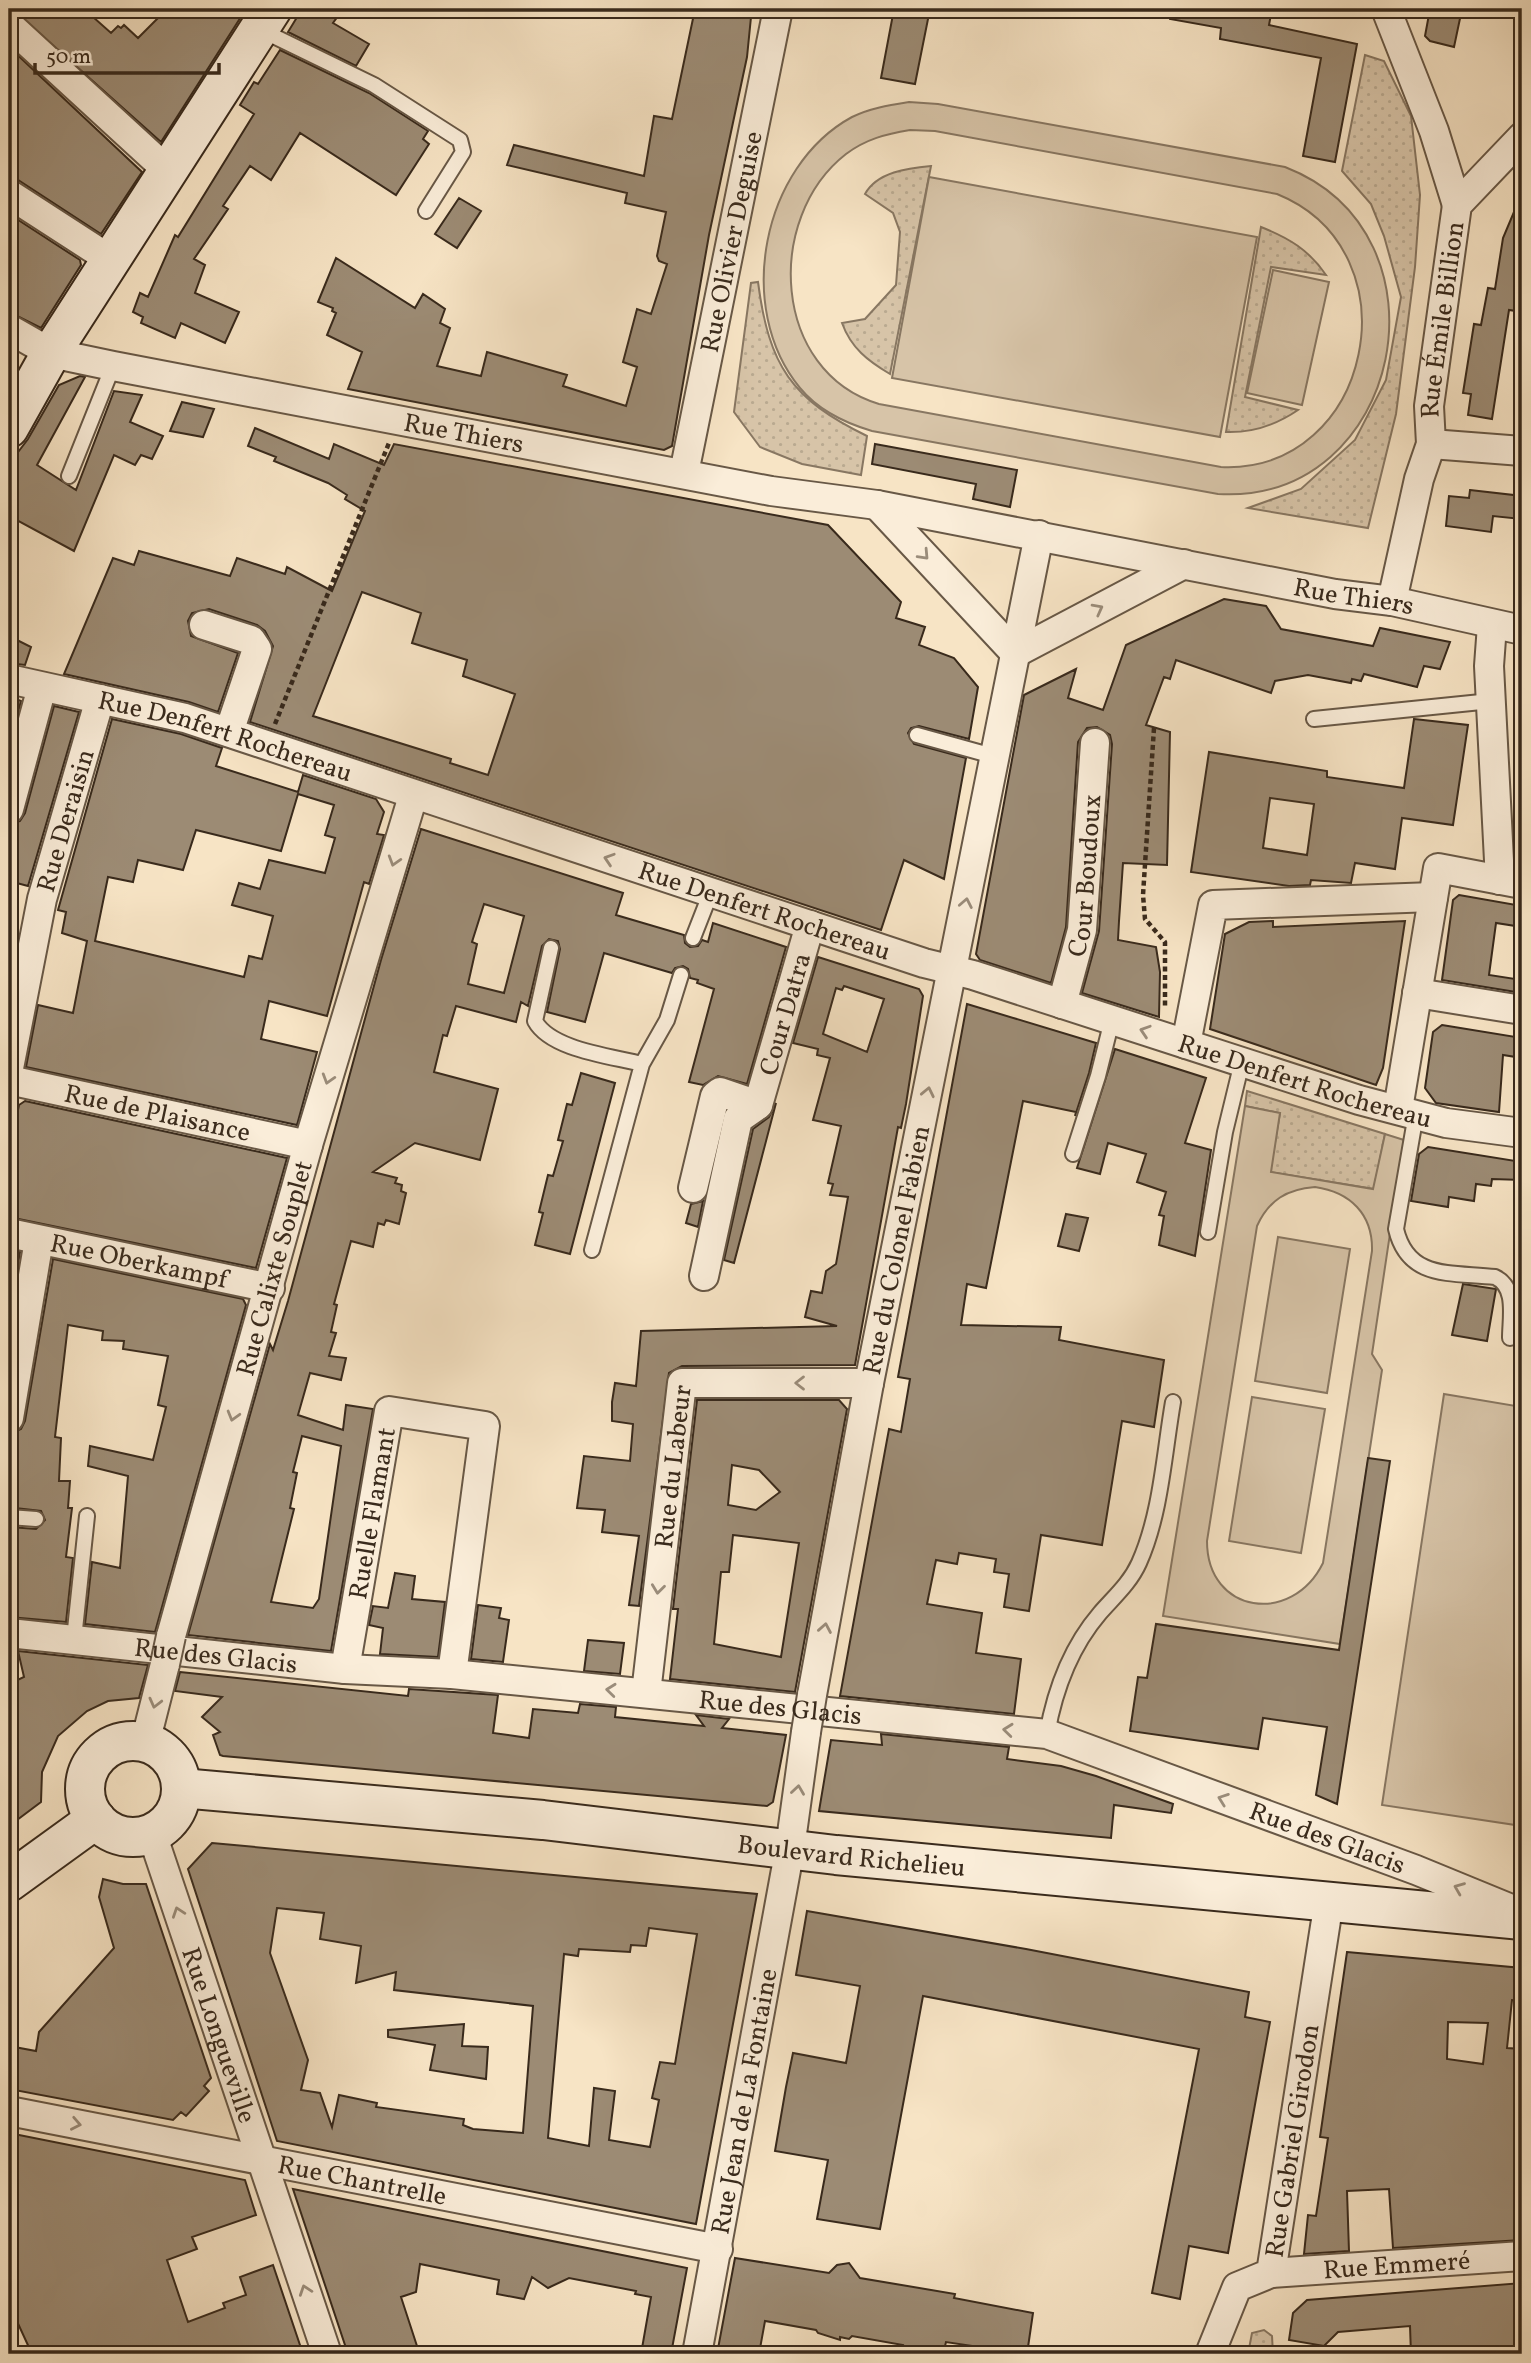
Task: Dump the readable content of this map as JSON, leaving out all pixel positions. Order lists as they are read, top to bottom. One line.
{"streets":{"main road":["Boulevard Richelieu"],"street":["Rue Olivier Deguise","Rue Émile Billion","Rue Thiers","Rue Denfert Rochereau","Rue Deraisin","Cour Boudoux","Cour Datra","Rue de Plaisance","Rue du Colonel Fabien","Rue Oberkampf","Rue Calixte Souplet","Rue du Labeur","Ruelle Flamant","Rue des Glacis","Rue Longueville","Rue Jean de La Fontaine","Rue Gabriel Girodon","Rue Chantrelle","Rue Emmeré"]},"crossings":[["Rue Olivier Deguise","Rue Thiers"],["Rue Thiers","Rue du Colonel Fabien"],["Rue Denfert Rochereau","Rue Deraisin"],["Rue Denfert Rochereau","Cour Boudoux"],["Rue Denfert Rochereau","Cour Datra"],["Rue Denfert Rochereau","Rue du Colonel Fabien"],["Rue Denfert Rochereau","Rue Calixte Souplet"],["Rue de Plaisance","Rue Calixte Souplet"],["Rue du Colonel Fabien","Rue du Labeur"],["Rue du Colonel Fabien","Boulevard Richelieu"],["Rue du Colonel Fabien","Rue Jean de La Fontaine"],["Rue Oberkampf","Rue Calixte Souplet"],["Rue Calixte Souplet","Boulevard Richelieu"],["Rue Calixte Souplet","Rue Longueville"],["Rue du Labeur","Rue des Glacis"],["Ruelle Flamant","Rue des Glacis"],["Boulevard Richelieu","Rue Longueville"],["Boulevard Richelieu","Rue Jean de La Fontaine"],["Boulevard Richelieu","Rue Gabriel Girodon"],["Rue Longueville","Rue Chantrelle"],["Rue Jean de La Fontaine","Rue Chantrelle"],["Rue Gabriel Girodon","Rue Emmeré"]],"one_way":["Rue du Colonel Fabien","Rue Calixte Souplet","Rue des Glacis","Rue Longueville","Rue Chantrelle"],"scale_bar":"50 m"}
